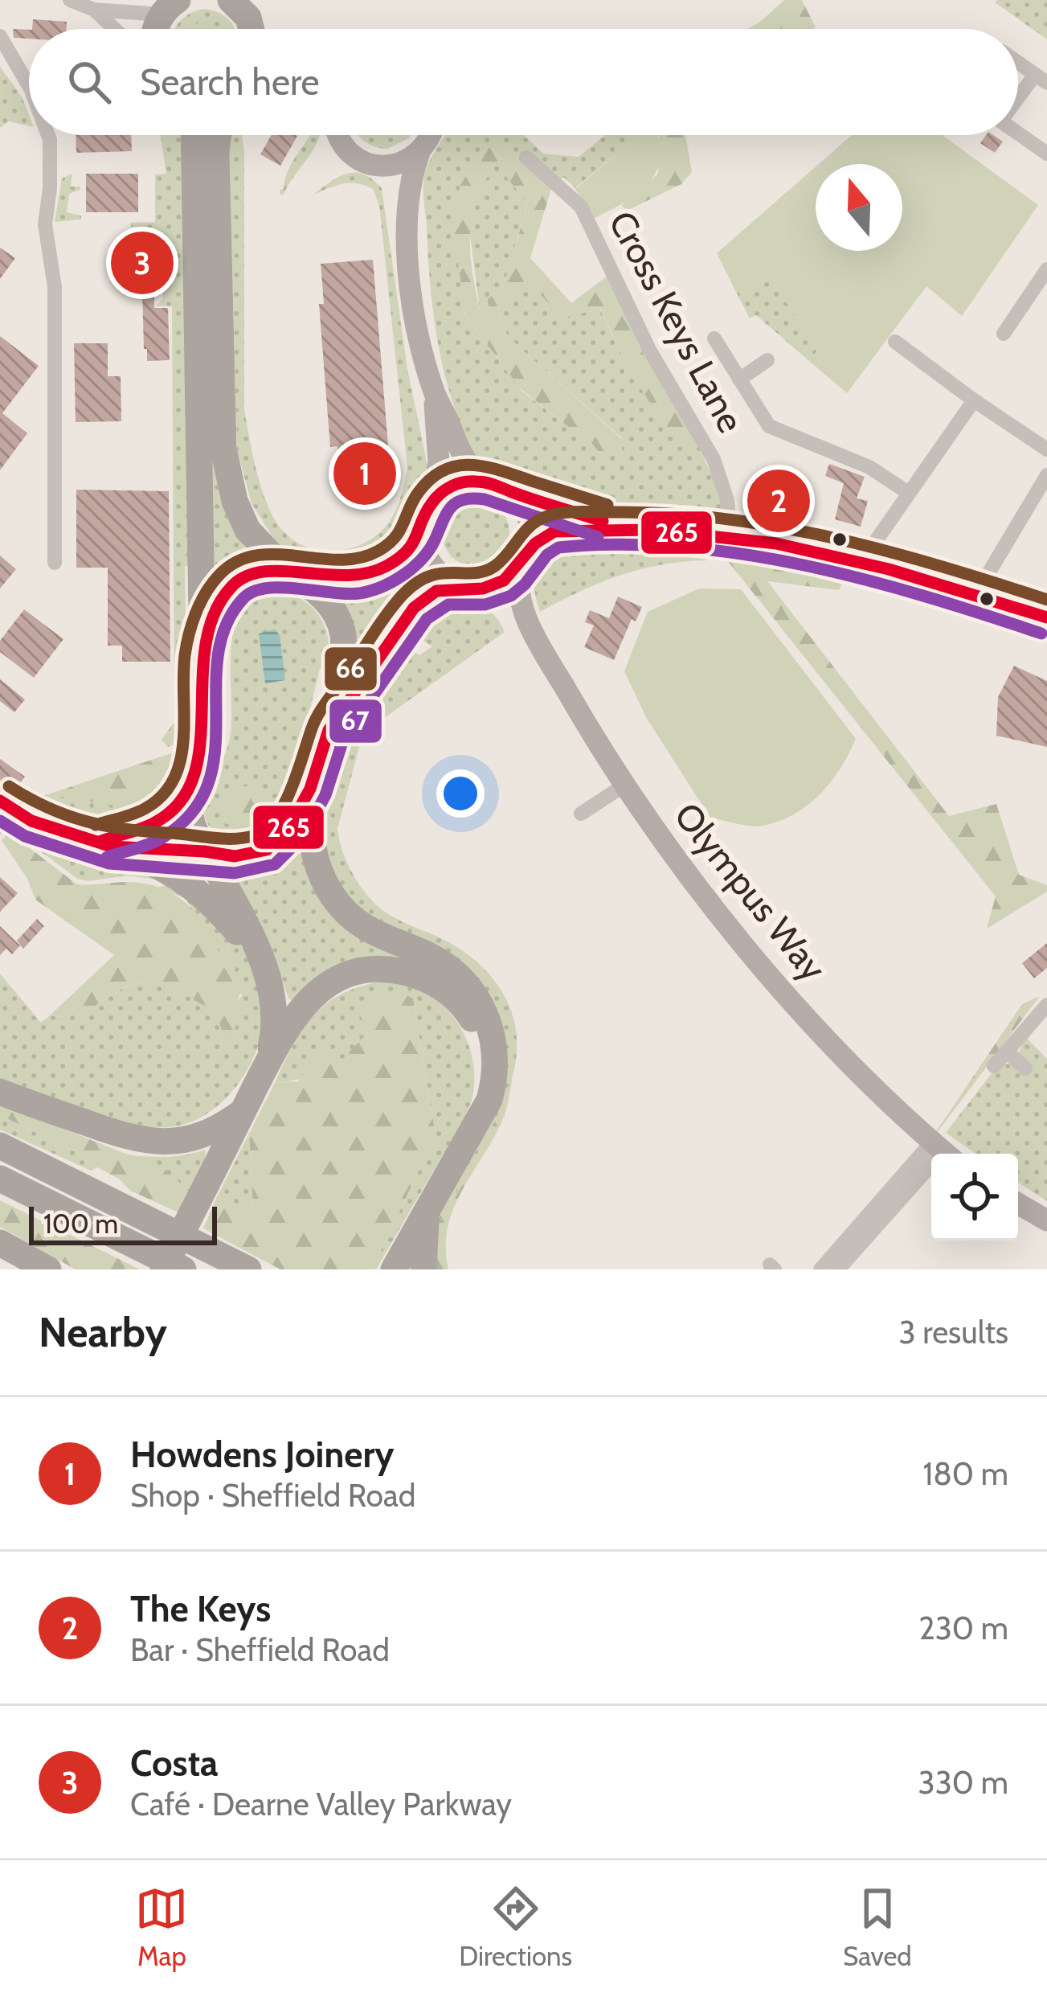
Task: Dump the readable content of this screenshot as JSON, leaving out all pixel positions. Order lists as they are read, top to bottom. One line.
{"streets":{"main road":["Olympus Way"],"street":["Cross Keys Lane"]},"lines":["transit line 66","transit line 265","transit line 67"],"scale_bar":"100 m","north":"top","page":{"search":"Search here","pins":["3","1","2"],"scale":"100 m","heading":["Nearby","3 results"],"list":[{"mark":"1","name":"Howdens Joinery","note":"Shop · Sheffield Road","value":"180 m"},{"mark":"2","name":"The Keys","note":"Bar · Sheffield Road","value":"230 m"},{"mark":"3","name":"Costa","note":"Café · Dearne Valley Parkway","value":"330 m"}],"nav":["Map","Directions","Saved"]}}
